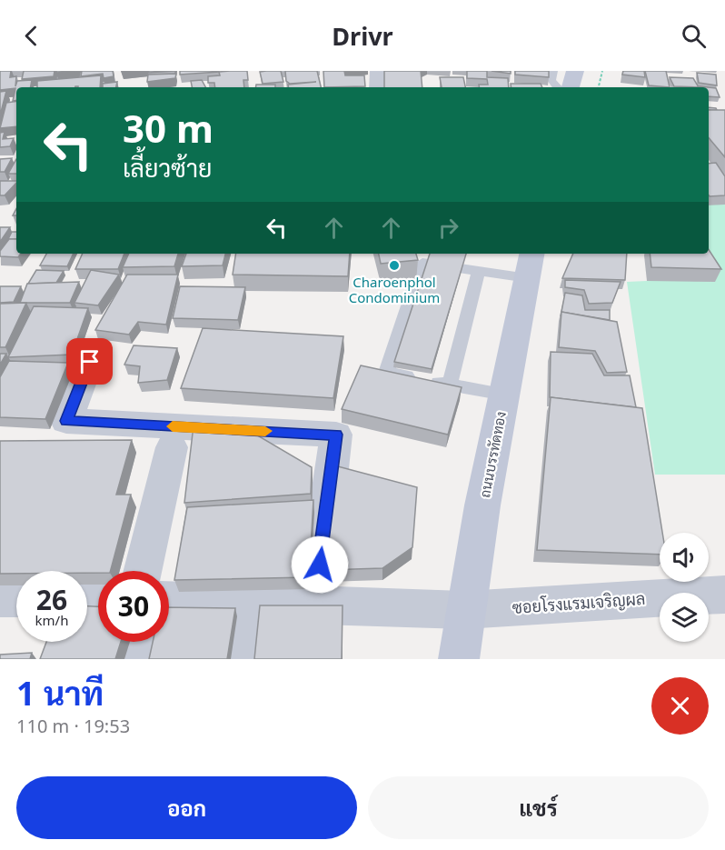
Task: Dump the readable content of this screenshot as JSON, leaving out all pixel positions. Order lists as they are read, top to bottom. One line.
{"streets":{"main road":["ถนนบรรทัดทอง"],"street":["ซอยโรงแรมเจริญผล"]},"crossings":[["ถนนบรรทัดทอง","ซอยโรงแรมเจริญผล"]],"places":["Charoenphol Condominium"],"page":{"header":"Drivr","turn":["30 m","เลี้ยวซ้าย"],"speed":"26 km/h","limit":"30","heading":["1 นาที","110 m · 19:53"],"buttons":["ออก","แชร์"]}}
